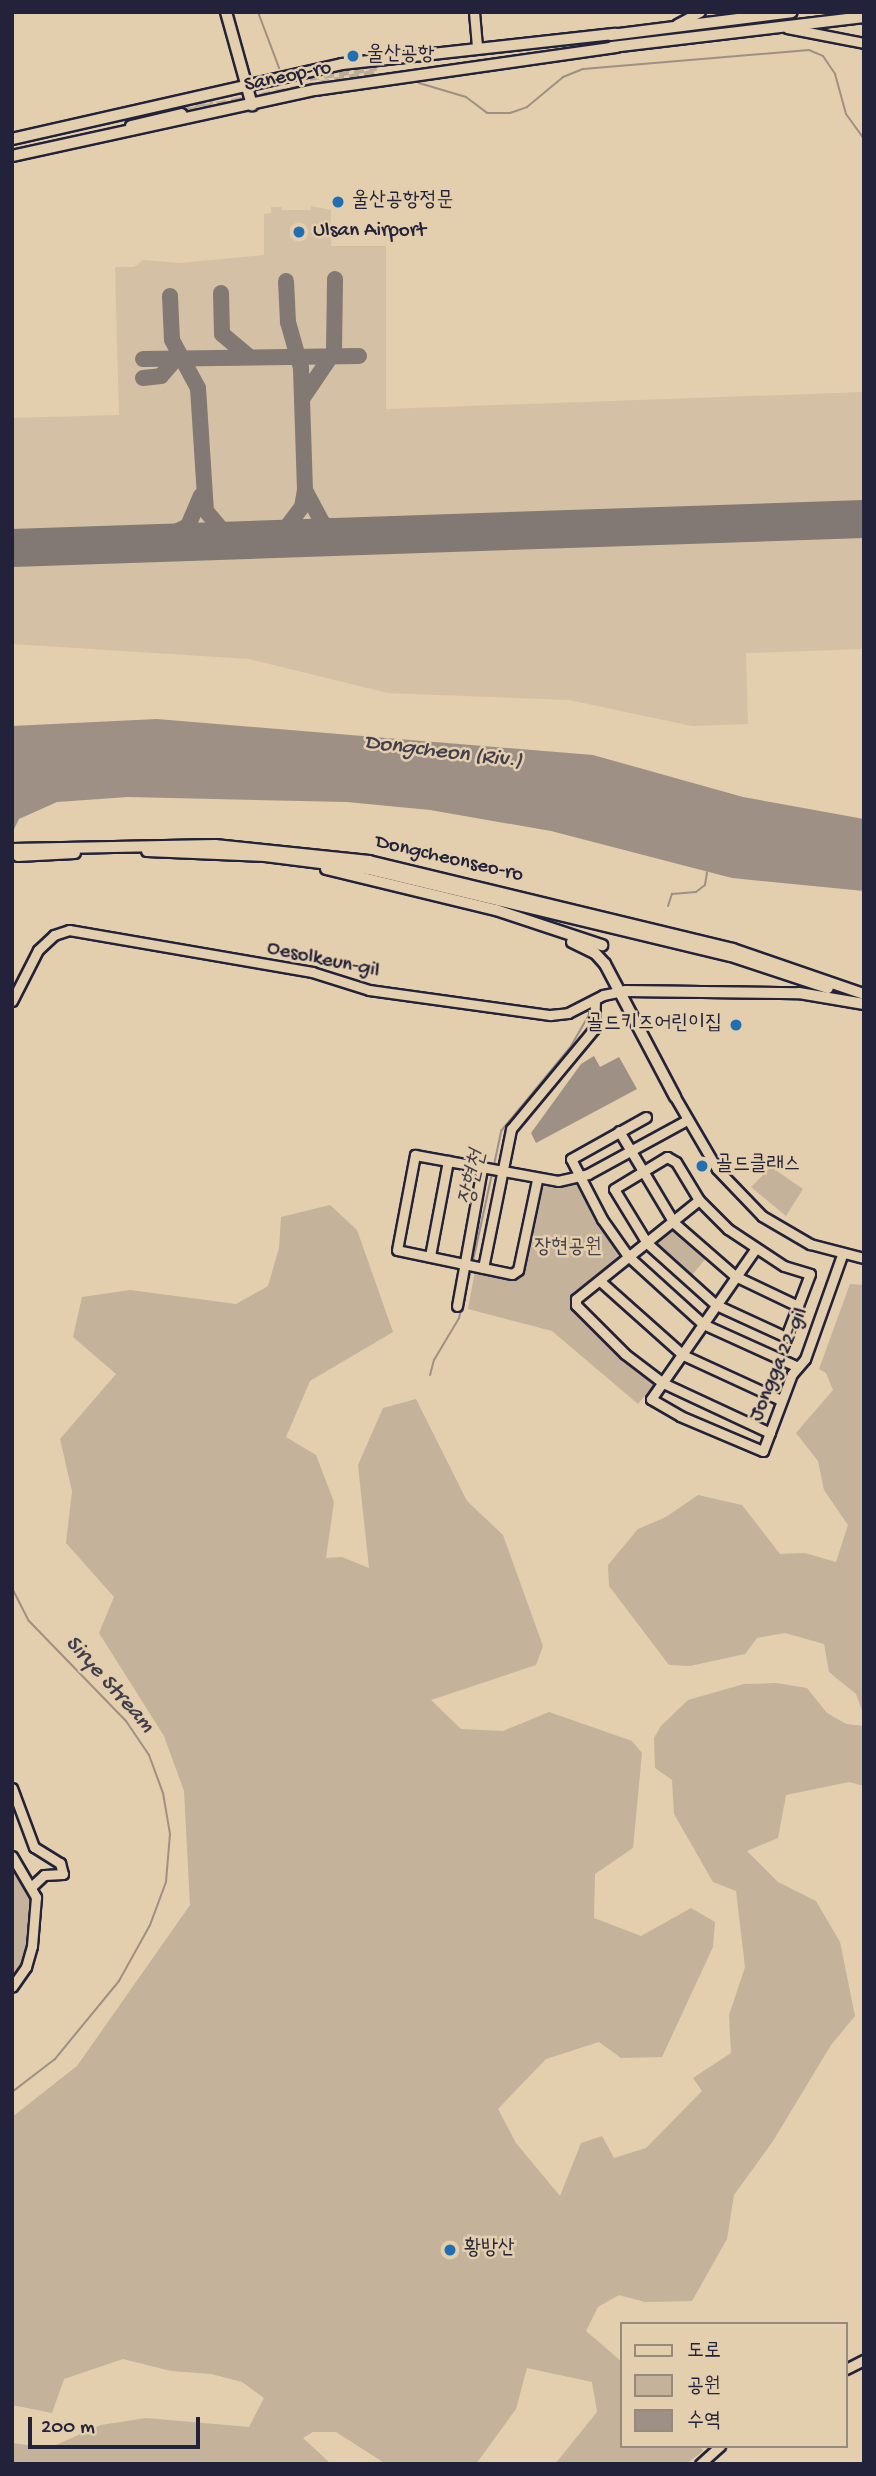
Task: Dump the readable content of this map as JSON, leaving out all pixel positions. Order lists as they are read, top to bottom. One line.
{"streets":{"main road":["Saneop-ro","Dongcheonseo-ro"],"street":["Oesolkeun-gil","Jongga 22-gil"]},"water":["Dongcheon (Riv.)","장현천","Sirye Stream"],"parks":["장현공원"],"places":["울산공항","울산공항정문","Ulsan Airport","골드키즈어린이집","골드클래스","황방산"],"legend":["도로","공원","수역"],"scale_bar":"200 m"}
